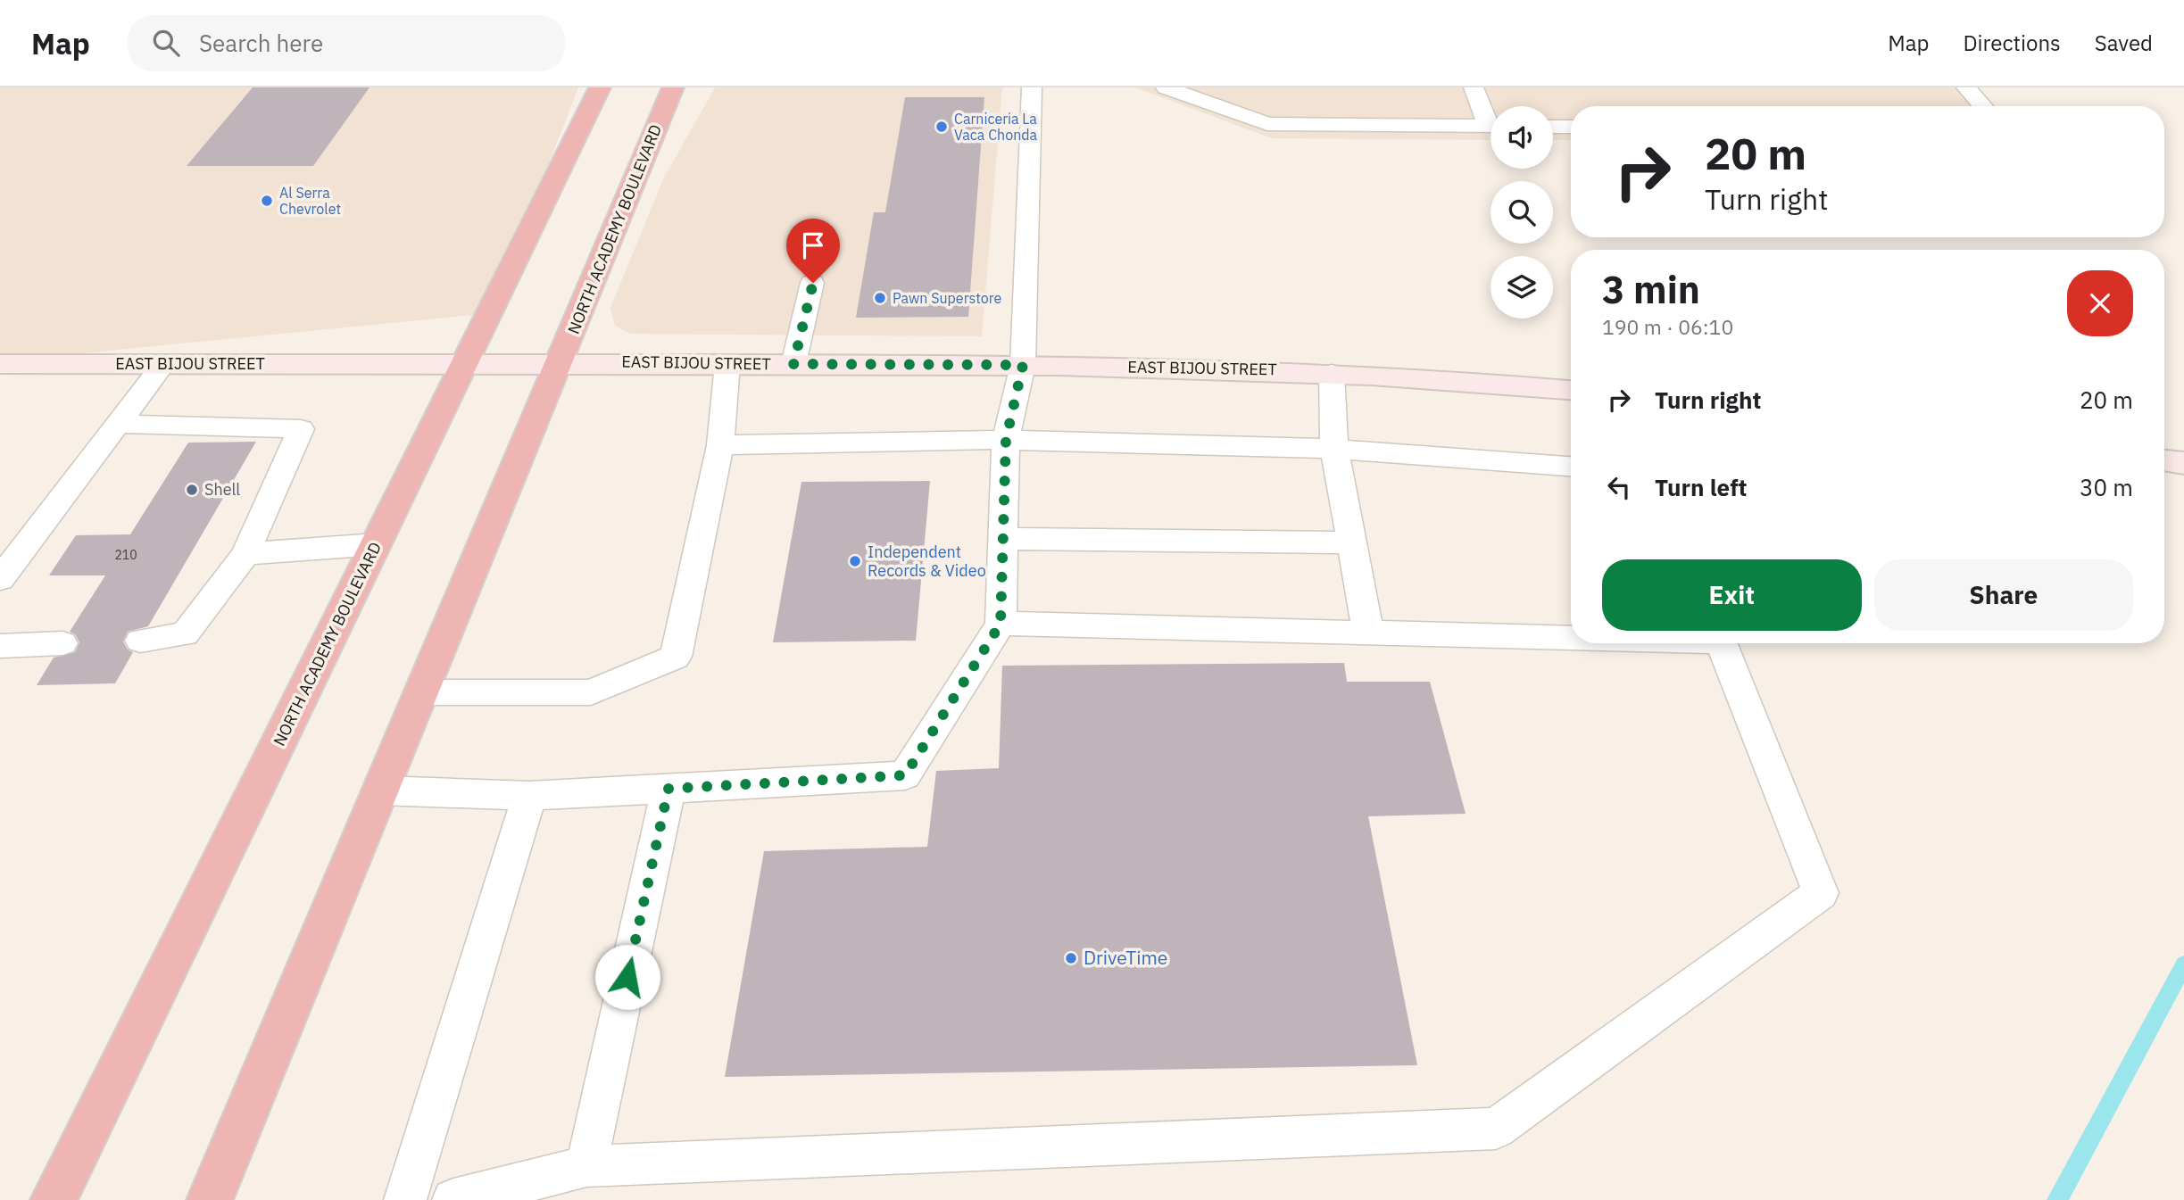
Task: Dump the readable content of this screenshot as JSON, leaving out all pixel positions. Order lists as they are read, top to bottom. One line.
{"streets":{"highway":["NORTH ACADEMY BOULEVARD"],"street":["EAST BIJOU STREET"]},"crossings":[["NORTH ACADEMY BOULEVARD","EAST BIJOU STREET"]],"places":["Carniceria La Vaca Chonda","Al Serra Chevrolet","Pawn Superstore","Shell","Independent Records & Video","DriveTime"],"house_numbers":["210"],"page":{"header":"Map","search":"Search here","nav":["Map","Directions","Saved"],"turn":["20 m","Turn right"],"heading":["3 min","190 m · 06:10"],"list":[{"name":"Turn right","value":"20 m"},{"name":"Turn left","value":"30 m"}],"buttons":["Exit","Share"]}}
